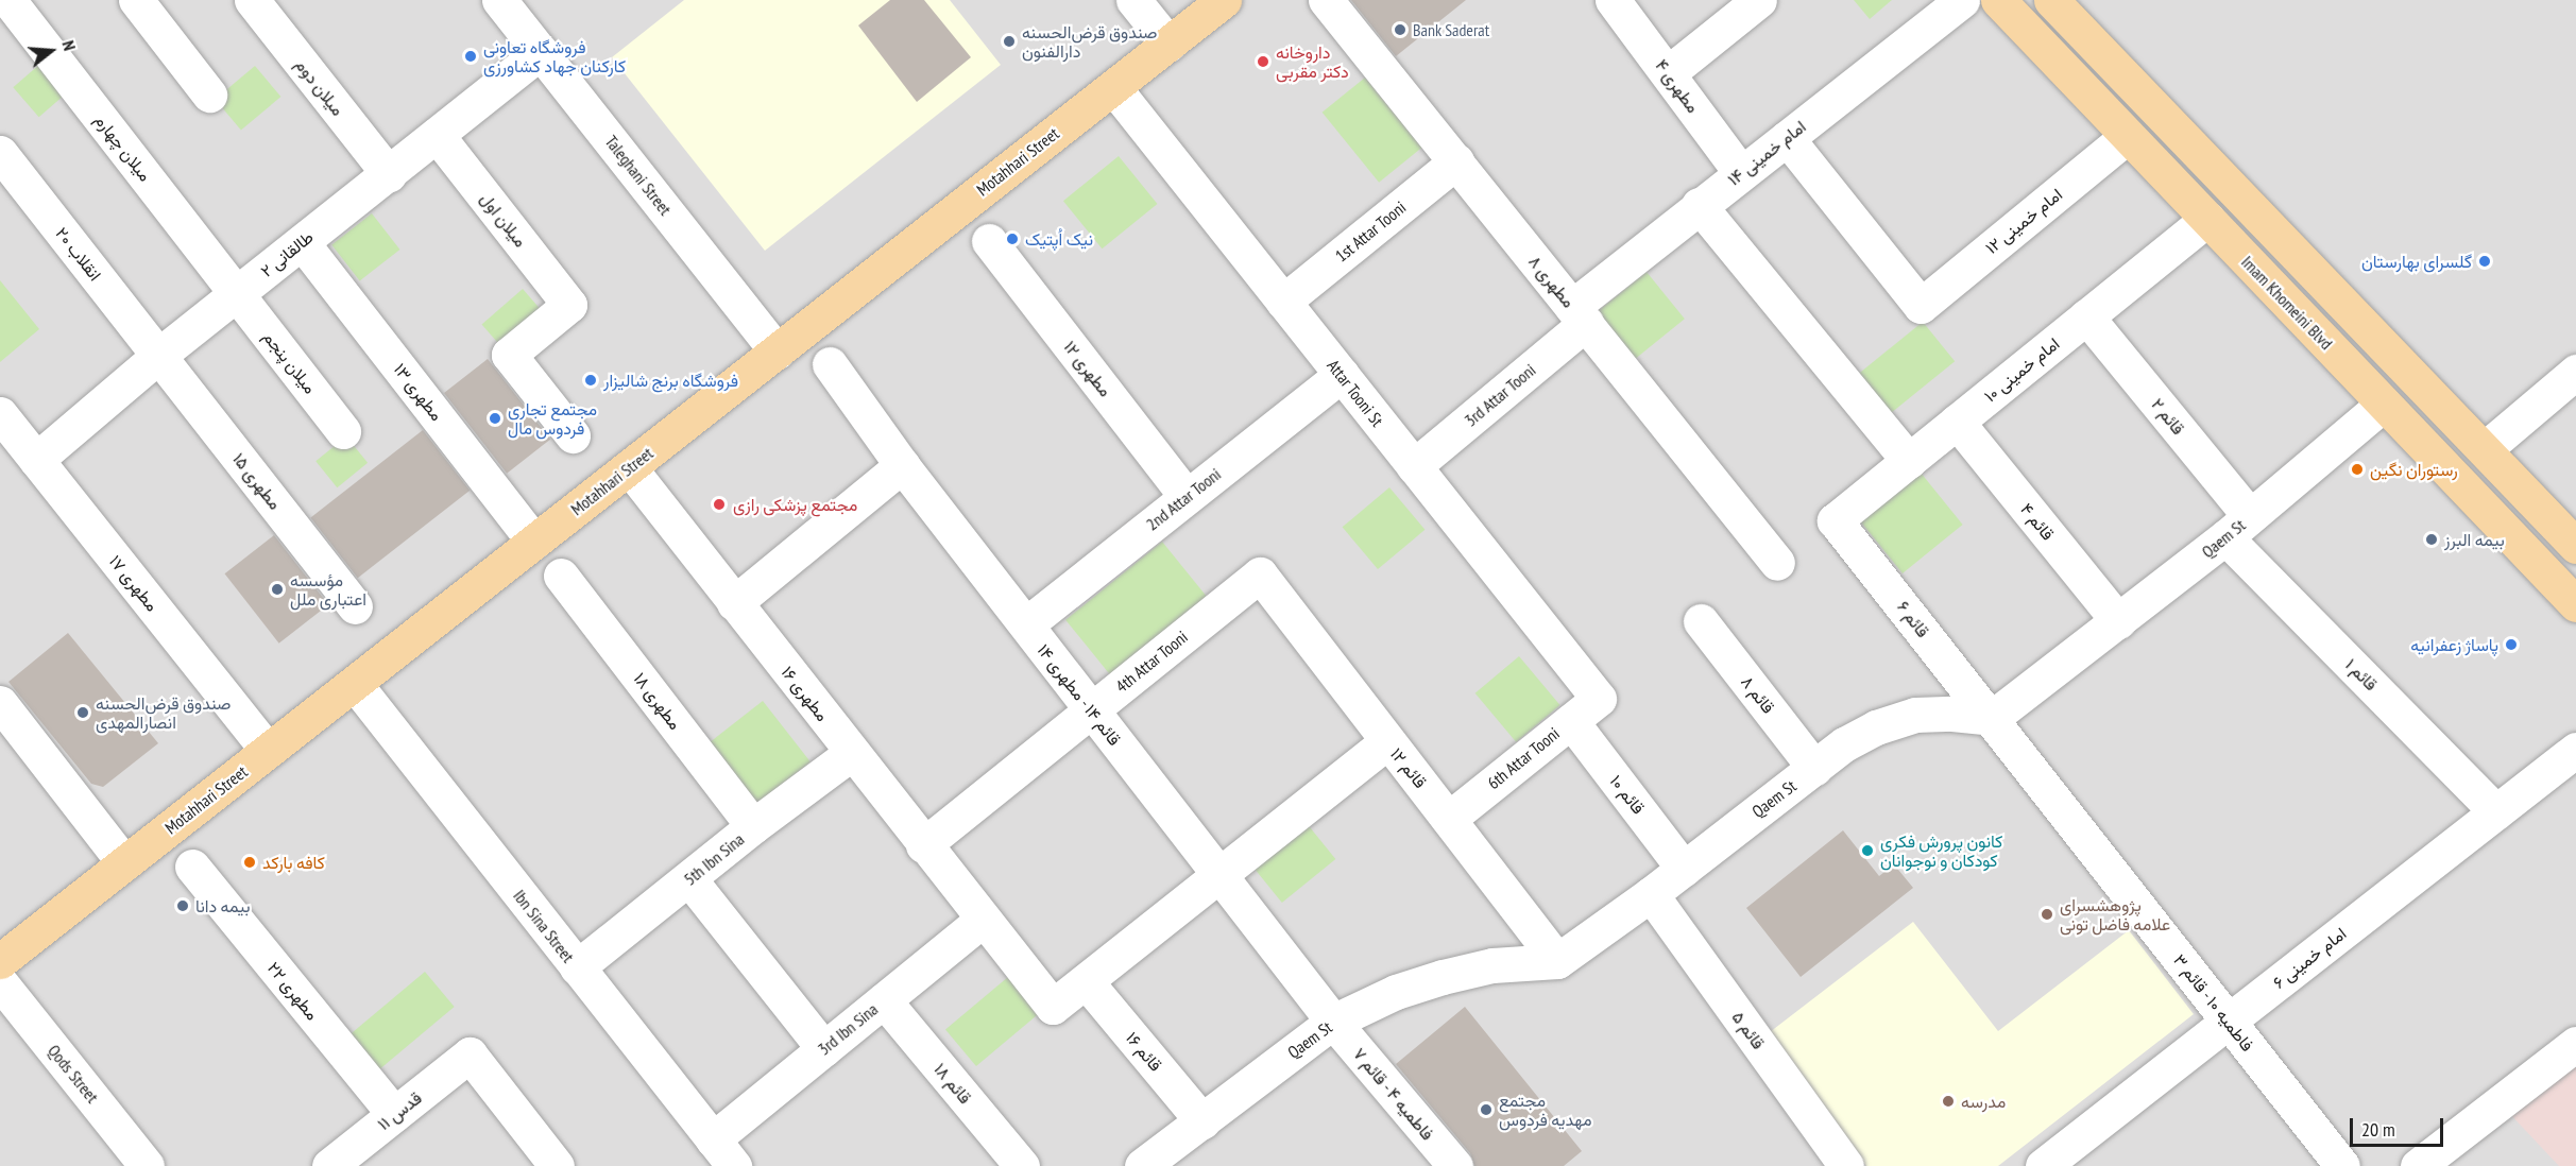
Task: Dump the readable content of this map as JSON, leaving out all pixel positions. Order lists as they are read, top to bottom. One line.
{"streets":{"main road":["Motahhari Street","Imam Khomeini Blvd"],"street":["مطهری ۴","میلان دوم","میلان چهارم","امام خمینی ۱۴","Taleghani Street","میلان اول","امام خمینی ۱۲","1st Attar Tooni","انقلاب ۲۰","طالقانی ۲","مطهری ۸","میلان پنجم","مطهری ۱۲","امام خمینی ۱۰","مطهری ۱۳","Attar Tooni St","3rd Attar Tooni","قائم ۲","مطهری ۱۵","2nd Attar Tooni","قائم ۴","Qaem St","مطهری ۱۷","قائم ۶","4th Attar Tooni","قائم ۱","مطهری ۱۶","قائم ۱۴ - مطهری ۱۴","قائم ۸","مطهری ۱۸","6th Attar Tooni","قائم ۱۲","قائم ۱۰","5th Ibn Sina","Ibn Sina Street","امام خمینی ۶","مطهری ۲۲","فاطمیه ۱۰ - قائم ۳","3rd Ibn Sina","قائم ۵","قائم ۱۶","Qods Street","قائم ۱۸","فاطمیه ۴ - قائم ۷","قدس ۱۱"]},"crossings":[["مطهری ۴","امام خمینی ۱۴"],["میلان دوم","طالقانی ۲"],["میلان چهارم","طالقانی ۲"],["میلان چهارم","میلان پنجم"],["امام خمینی ۱۴","امام خمینی ۱۲"],["امام خمینی ۱۴","مطهری ۸"],["امام خمینی ۱۴","3rd Attar Tooni"],["Motahhari Street","Taleghani Street"],["Motahhari Street","مطهری ۱۳"],["Motahhari Street","Attar Tooni St"],["Motahhari Street","مطهری ۱۷"],["Motahhari Street","مطهری ۱۶"],["Motahhari Street","Ibn Sina Street"],["Taleghani Street","طالقانی ۲"],["میلان اول","طالقانی ۲"],["امام خمینی ۱۲","Imam Khomeini Blvd"],["1st Attar Tooni","مطهری ۸"],["1st Attar Tooni","Attar Tooni St"],["انقلاب ۲۰","طالقانی ۲"],["انقلاب ۲۰","مطهری ۱۵"],["طالقانی ۲","میلان پنجم"],["طالقانی ۲","مطهری ۱۳"],["طالقانی ۲","مطهری ۱۵"],["طالقانی ۲","مطهری ۱۷"],["مطهری ۸","3rd Attar Tooni"],["Imam Khomeini Blvd","امام خمینی ۱۰"],["Imam Khomeini Blvd","Qaem St"],["مطهری ۱۲","2nd Attar Tooni"],["امام خمینی ۱۰","قائم ۲"],["امام خمینی ۱۰","قائم ۴"],["امام خمینی ۱۰","قائم ۶"],["Attar Tooni St","3rd Attar Tooni"],["Attar Tooni St","2nd Attar Tooni"],["Attar Tooni St","6th Attar Tooni"],["قائم ۲","Qaem St"],["قائم ۲","قائم ۱"],["2nd Attar Tooni","قائم ۱۴ - مطهری ۱۴"],["قائم ۴","Qaem St"],["Qaem St","قائم ۶"],["Qaem St","قائم ۱"],["Qaem St","قائم ۱۴ - مطهری ۱۴"],["Qaem St","قائم ۸"],["Qaem St","قائم ۱۲"],["Qaem St","قائم ۱۰"],["Qaem St","فاطمیه ۱۰ - قائم ۳"],["Qaem St","قائم ۵"],["Qaem St","قائم ۱۶"],["Qaem St","فاطمیه ۴ - قائم ۷"],["قائم ۶","فاطمیه ۱۰ - قائم ۳"],["4th Attar Tooni","مطهری ۱۶"],["4th Attar Tooni","قائم ۱۴ - مطهری ۱۴"],["4th Attar Tooni","قائم ۱۲"],["قائم ۱","امام خمینی ۶"],["مطهری ۱۶","5th Ibn Sina"],["مطهری ۱۶","3rd Ibn Sina"],["مطهری ۱۶","قائم ۱۶"],["قائم ۱۴ - مطهری ۱۴","فاطمیه ۴ - قائم ۷"],["مطهری ۱۸","5th Ibn Sina"],["6th Attar Tooni","قائم ۱۲"],["6th Attar Tooni","قائم ۱۰"],["5th Ibn Sina","Ibn Sina Street"],["Ibn Sina Street","3rd Ibn Sina"],["امام خمینی ۶","فاطمیه ۱۰ - قائم ۳"],["مطهری ۲۲","قدس ۱۱"],["3rd Ibn Sina","قائم ۱۸"]],"places":["Bank Saderat","صندوق قرض‌الحسنه دارالفنون","فروشگاه تعاونی کارکنان جهاد کشاورزی","داروخانه دکتر مقربی","نیک اُپتیک","گلسرای بهارستان","فروشگاه برنج شالیزار","مجتمع تجاری فردوس مال","رستوران نگین","مجتمع پزشکی رازی","بیمه البرز","مؤسسه اعتباری ملل","پاساژ زعفرانیه","صندوق قرض‌الحسنه انصارالمهدی","کانون پرورش فکری کودکان و نوجوانان","کافه بارکد","بیمه دانا","پژوهشسرای علامه فاضل تونی","مدرسه","مجتمع مهدیه فردوس"],"scale_bar":"20 m","north":"right"}
